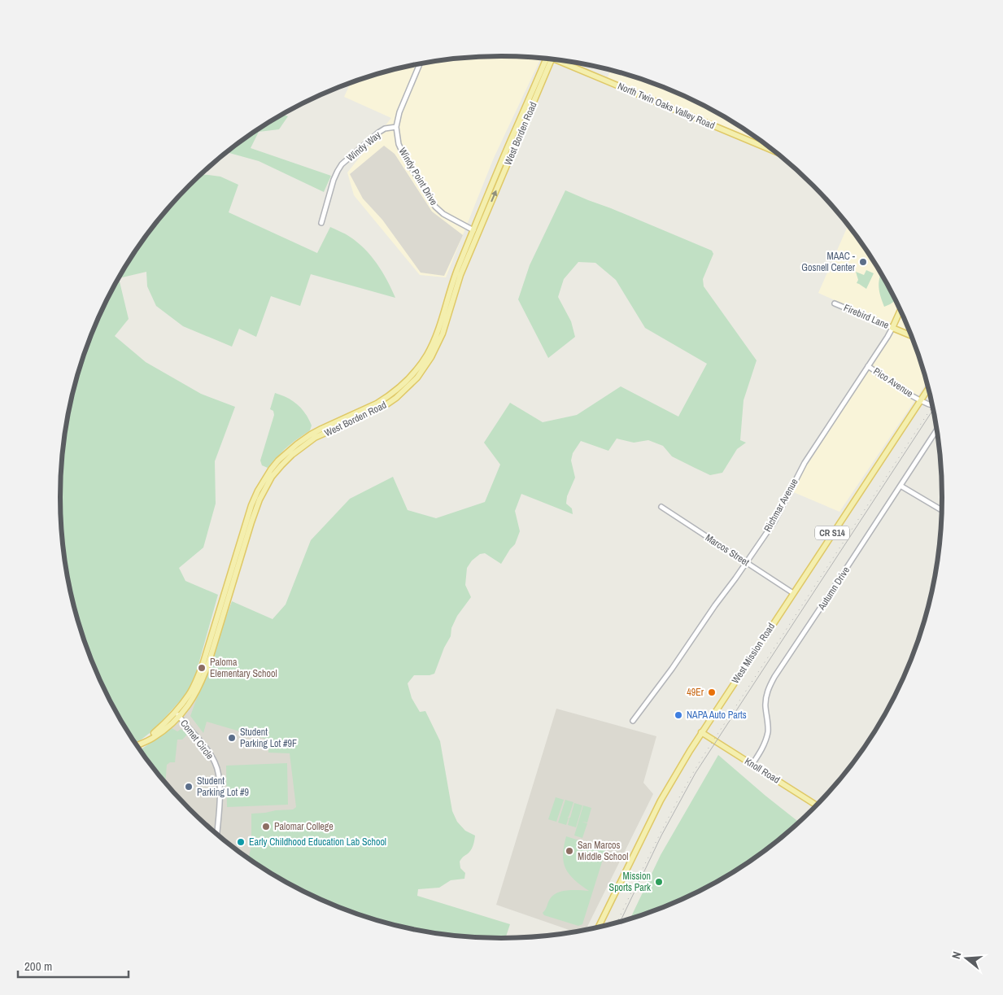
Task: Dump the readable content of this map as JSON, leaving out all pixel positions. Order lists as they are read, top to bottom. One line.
{"streets":{"main road":["North Twin Oaks Valley Road","West Borden Road","Firebird Lane","Richmar Avenue","CR S14","West Mission Road","Knoll Road"],"street":["Windy Way","Windy Point Drive","Pico Avenue","Marcos Street","Autumn Drive","Comet Circle"]},"crossings":[["West Borden Road","Windy Point Drive"],["West Borden Road","Comet Circle"],["Windy Way","Windy Point Drive"],["Firebird Lane","Richmar Avenue"],["Pico Avenue","Richmar Avenue"],["Pico Avenue","West Mission Road"],["Richmar Avenue","Marcos Street"],["Marcos Street","West Mission Road"],["Autumn Drive","Knoll Road"],["West Mission Road","Knoll Road"]],"places":["MAAC - Gosnell Center","Paloma Elementary School","49Er","NAPA Auto Parts","Student Parking Lot #9F","Student Parking Lot #9","Palomar College","Early Childhood Education Lab School","San Marcos Middle School","Mission Sports Park"],"scale_bar":"200 m","north":"left"}
